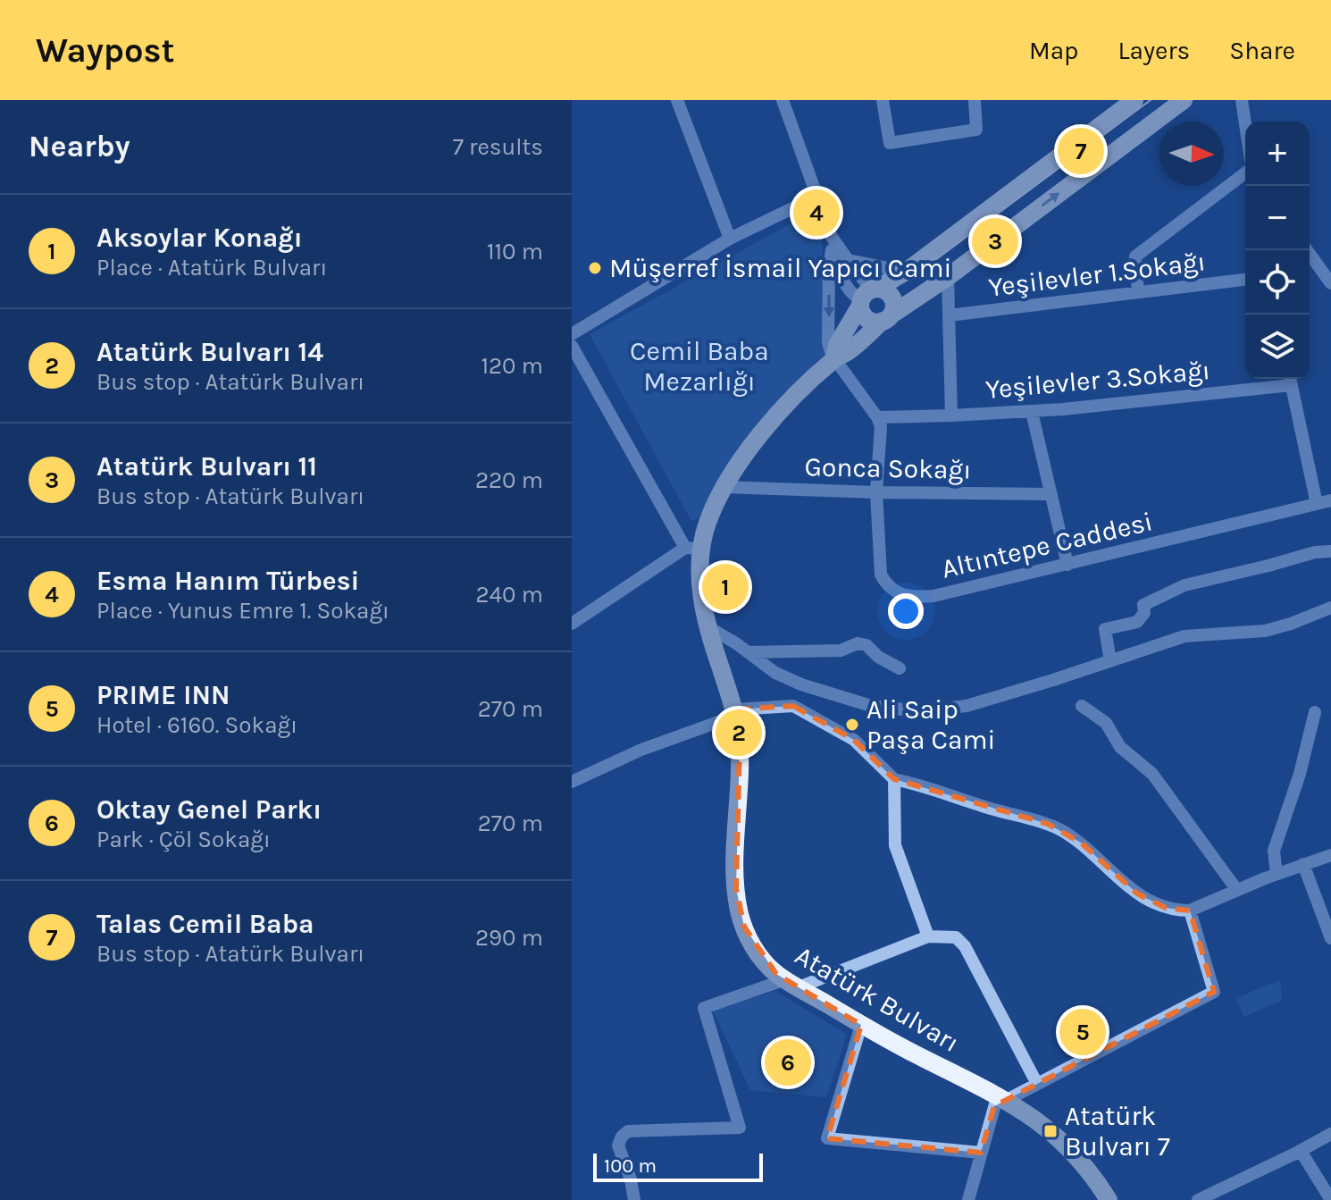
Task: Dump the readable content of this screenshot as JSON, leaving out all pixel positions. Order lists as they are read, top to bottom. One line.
{"streets":{"main road":["Atatürk Bulvarı"],"street":["Yeşilevler 1.Sokağı","Yeşilevler 3.Sokağı","Gonca Sokağı","Altıntepe Caddesi"]},"crossings":[["Yeşilevler 3.Sokağı","Altıntepe Caddesi"],["Gonca Sokağı","Altıntepe Caddesi"],["Gonca Sokağı","Atatürk Bulvarı"]],"parks":["Cemil Baba Mezarlığı"],"places":{"other":["Müşerref İsmail Yapıcı Cami","Ali Saip Paşa Cami"],"transit":["Atatürk Bulvarı 7"]},"scale_bar":"100 m","north":"right","page":{"header":"Waypost","nav":["Map","Layers","Share"],"heading":["Nearby","7 results"],"map_buttons":["+","−"],"pins":["7","4","3","1","2","5","6"],"list":[{"mark":"1","name":"Aksoylar Konağı","note":"Place · Atatürk Bulvarı","value":"110 m"},{"mark":"2","name":"Atatürk Bulvarı 14","note":"Bus stop · Atatürk Bulvarı","value":"120 m"},{"mark":"3","name":"Atatürk Bulvarı 11","note":"Bus stop · Atatürk Bulvarı","value":"220 m"},{"mark":"4","name":"Esma Hanım Türbesi","note":"Place · Yunus Emre 1. Sokağı","value":"240 m"},{"mark":"5","name":"PRIME INN","note":"Hotel · 6160. Sokağı","value":"270 m"},{"mark":"6","name":"Oktay Genel Parkı","note":"Park · Çöl Sokağı","value":"270 m"},{"mark":"7","name":"Talas Cemil Baba","note":"Bus stop · Atatürk Bulvarı","value":"290 m"}],"scale":"100 m"}}
